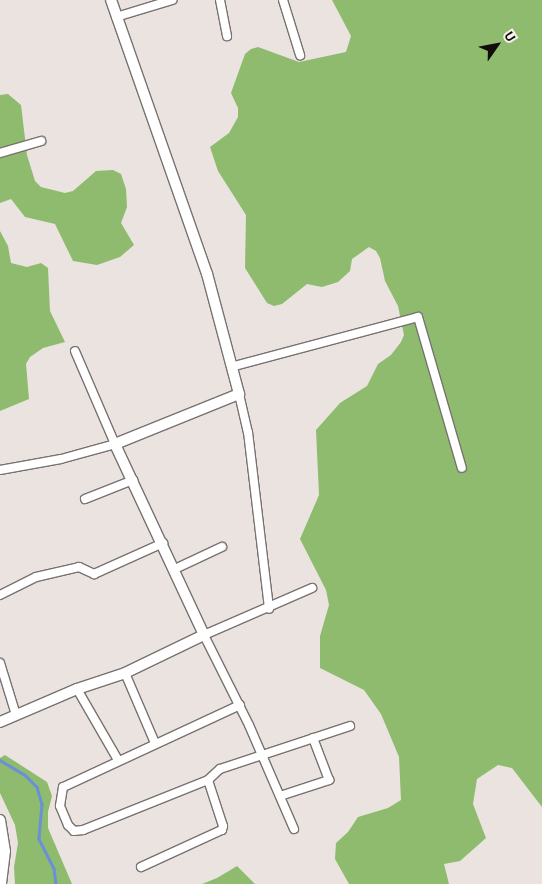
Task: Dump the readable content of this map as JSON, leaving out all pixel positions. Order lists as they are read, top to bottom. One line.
{"north":"top right"}
